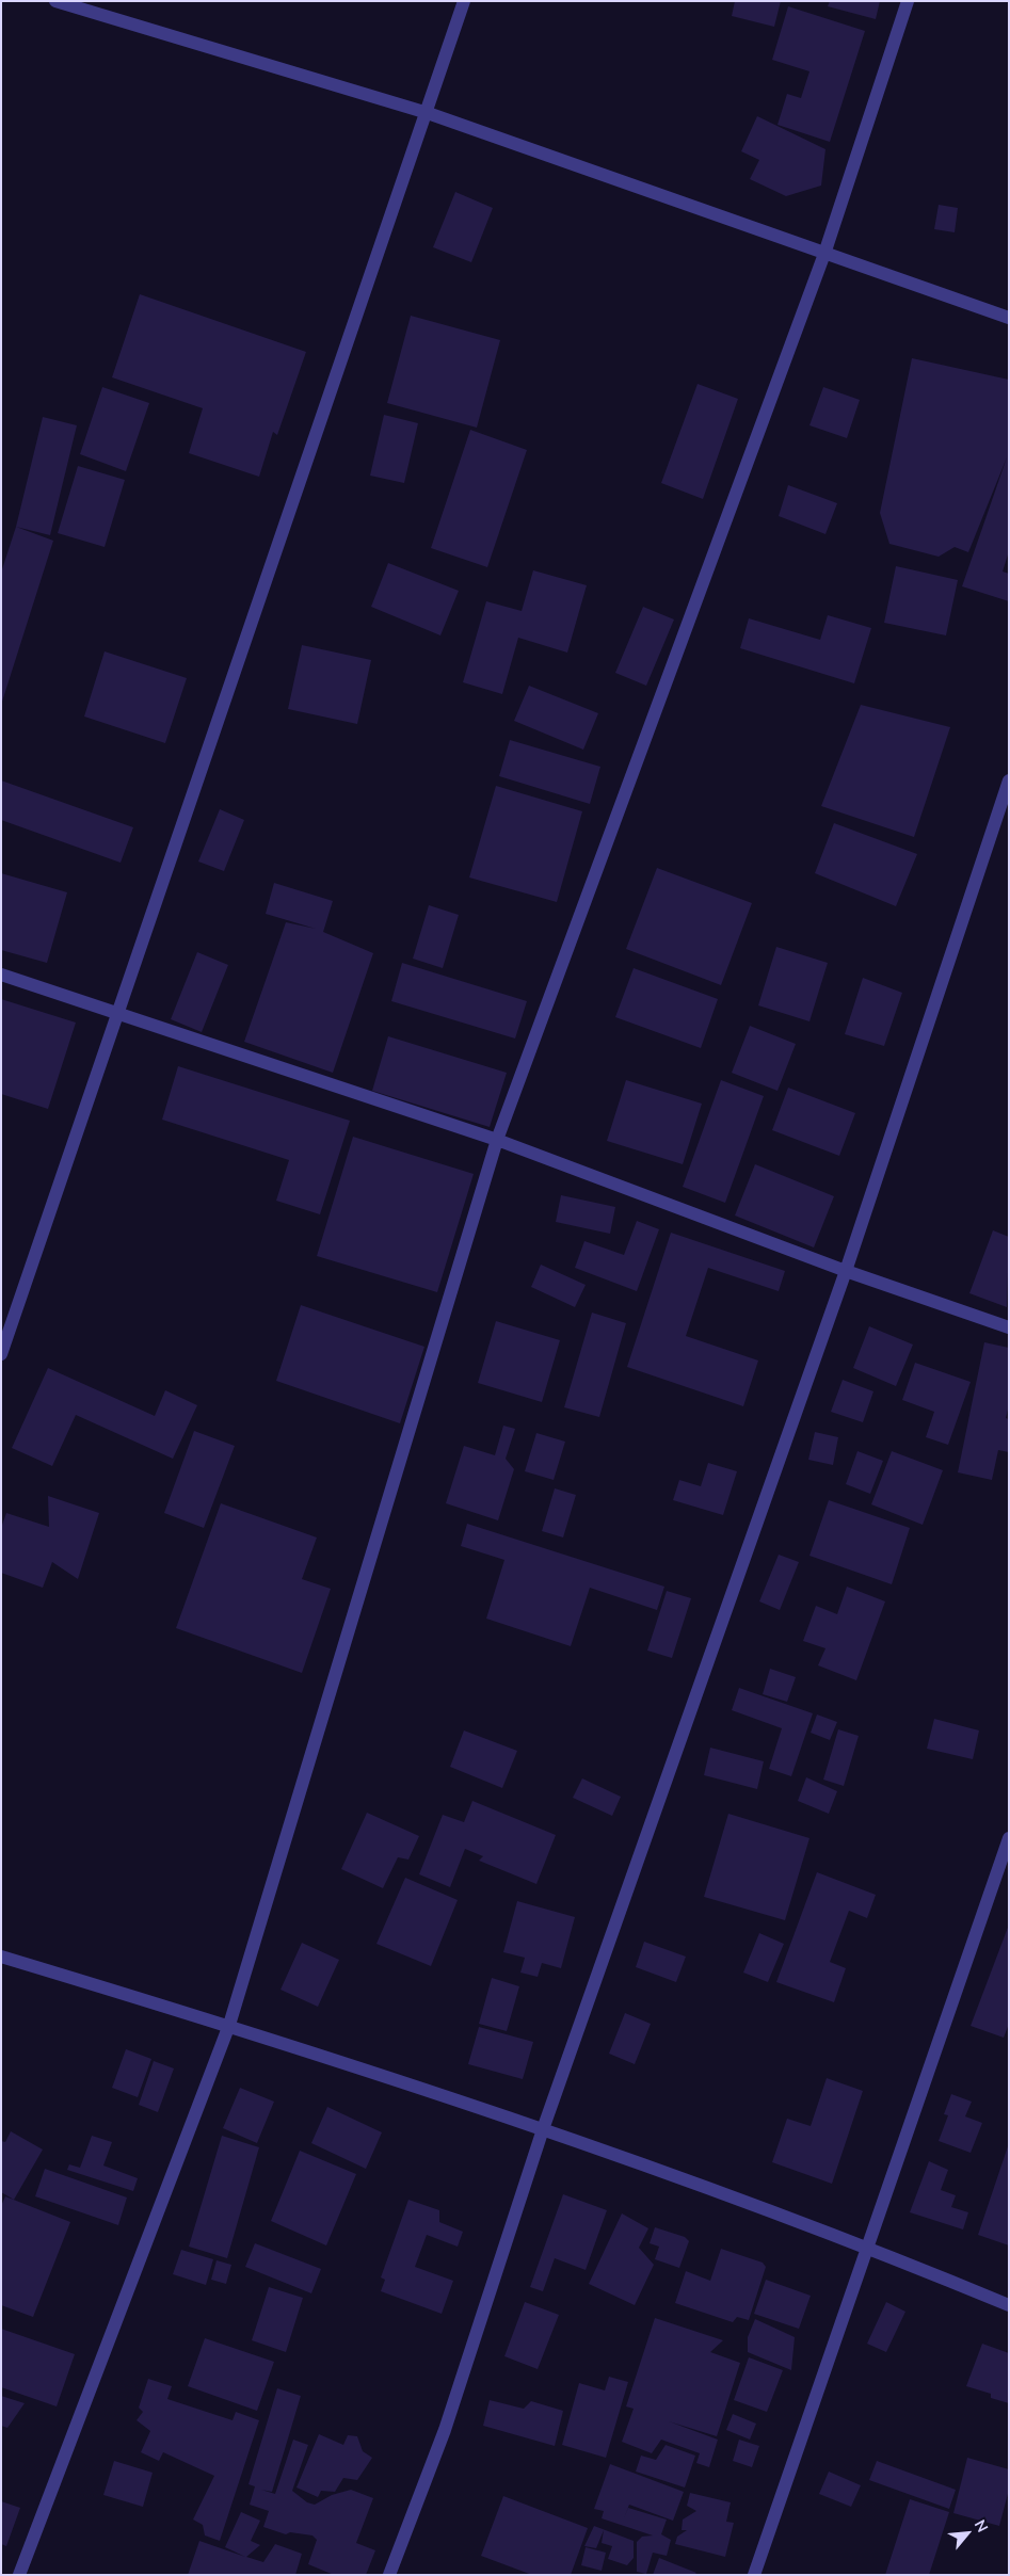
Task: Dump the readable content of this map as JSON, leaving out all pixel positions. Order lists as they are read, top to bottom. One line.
{"north":"top right"}
